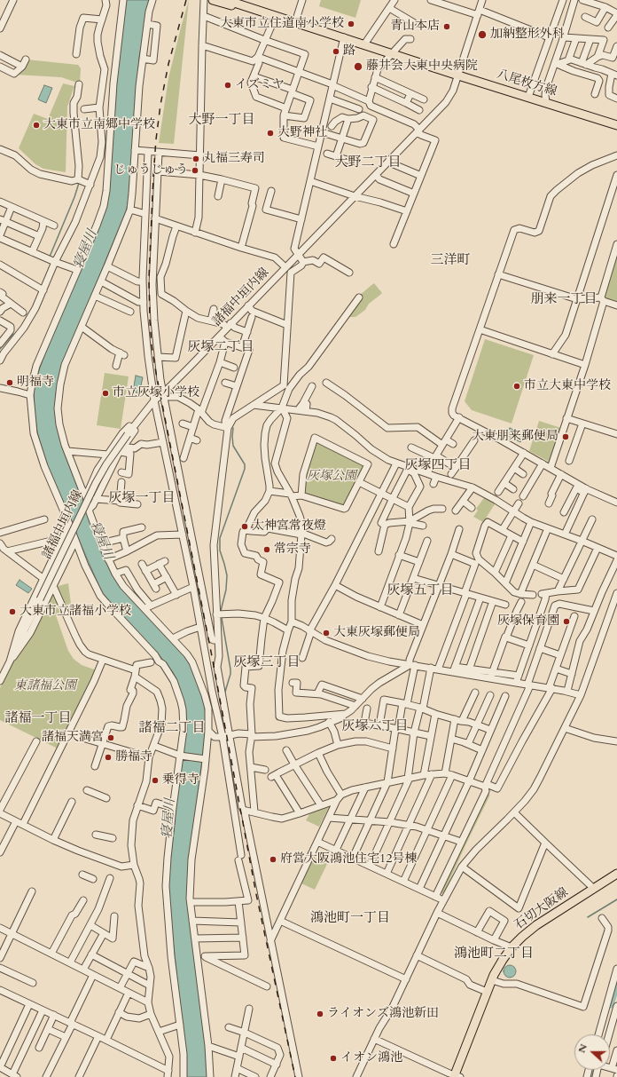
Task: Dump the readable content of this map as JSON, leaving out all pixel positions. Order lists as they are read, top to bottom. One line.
{"streets":{"main road":["八尾枚方線","石切大阪線"],"street":["諸福中垣内線"]},"crossings":[["八尾枚方線","諸福中垣内線"]],"districts":["大野一丁目","大野二丁目","三洋町","朋来一丁目","灰塚二丁目","灰塚四丁目","灰塚一丁目","灰塚五丁目","灰塚三丁目","諸福一丁目","灰塚六丁目","諸福二丁目","鴻池町一丁目","鴻池町二丁目"],"water":["寝屋川"],"parks":["灰塚公園","東諸福公園"],"places":["大東市立住道南小学校","青山本店","加納整形外科","路","藤井会大東中央病院","イズミヤ","大東市立南郷中学校","大野神社","丸福三寿司","じゅうじゅう","明福寺","市立大東中学校","市立灰塚小学校","大東朋来郵便局","太神宮常夜燈","常宗寺","大東市立諸福小学校","灰塚保育園","大東灰塚郵便局","諸福天満宮","勝福寺","乗得寺","府営大阪鴻池住宅12号棟","ライオンズ鴻池新田","イオン鴻池"],"north":"left"}
